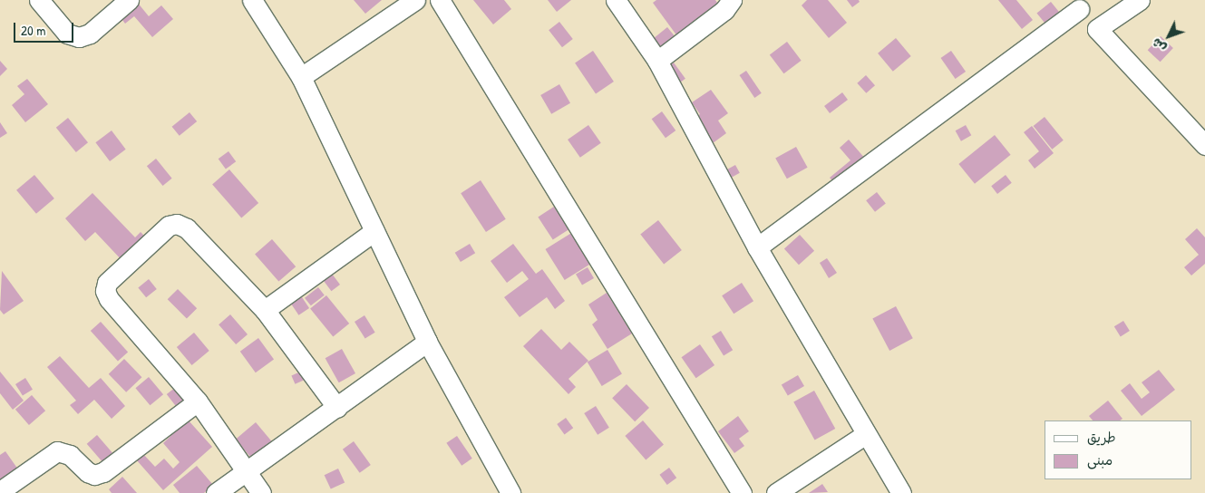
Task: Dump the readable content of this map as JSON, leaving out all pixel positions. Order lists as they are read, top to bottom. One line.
{"legend":["طريق","مبنى"],"scale_bar":"20 m","north":"bottom left"}
